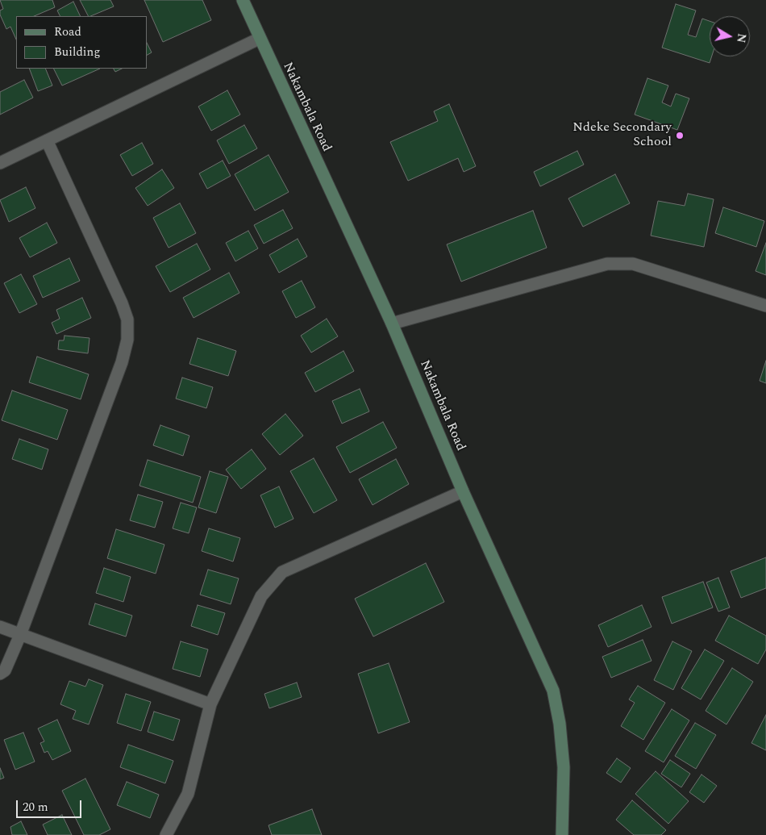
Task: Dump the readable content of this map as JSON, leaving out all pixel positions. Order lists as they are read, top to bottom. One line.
{"streets":{"main road":["Nakambala Road"]},"places":["Ndeke Secondary School"],"legend":["Road","Building"],"scale_bar":"20 m","north":"right"}
